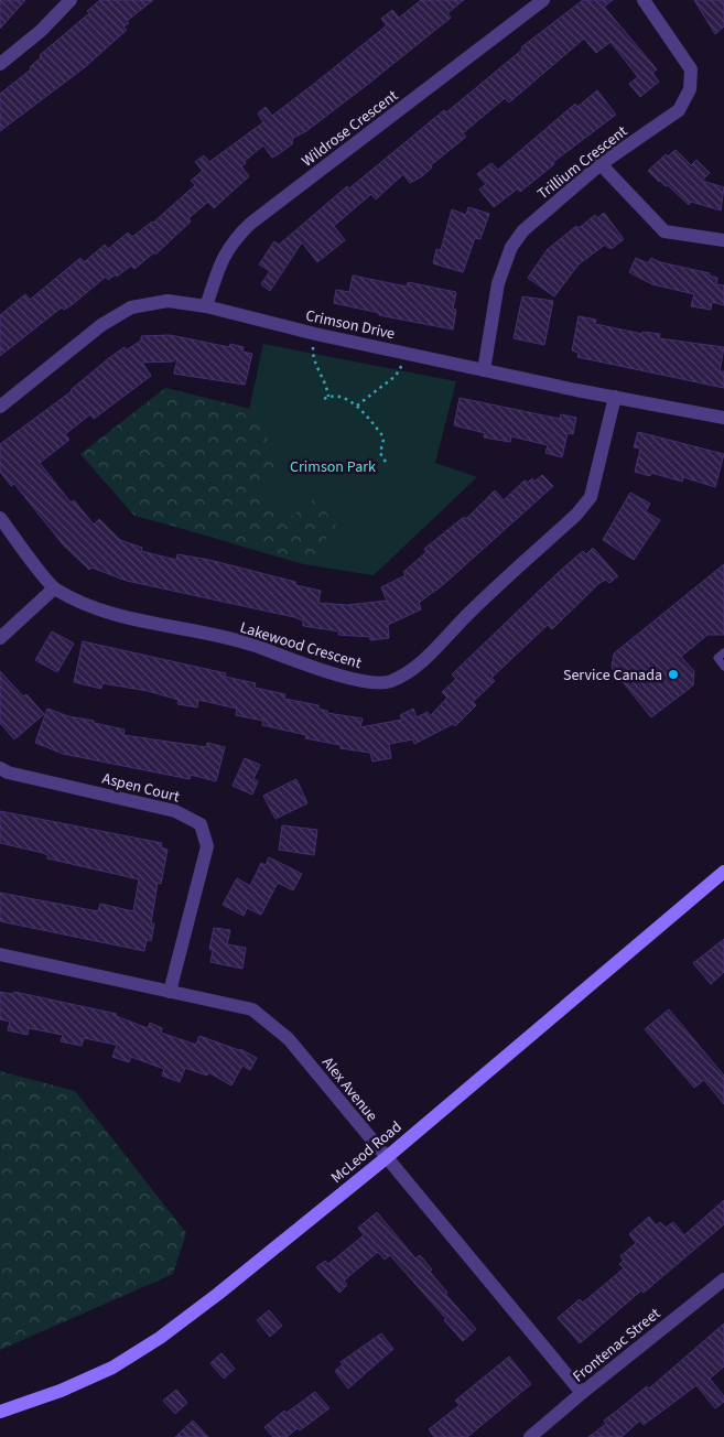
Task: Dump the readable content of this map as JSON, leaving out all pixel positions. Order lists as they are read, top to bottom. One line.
{"streets":{"main road":["McLeod Road"],"street":["Wildrose Crescent","Trillium Crescent","Crimson Drive","Lakewood Crescent","Aspen Court","Alex Avenue","Frontenac Street"]},"crossings":[["Wildrose Crescent","Crimson Drive"],["Trillium Crescent","Crimson Drive"],["Crimson Drive","Lakewood Crescent"],["Aspen Court","Alex Avenue"],["Alex Avenue","McLeod Road"],["Alex Avenue","Frontenac Street"]],"parks":["Crimson Park"],"places":["Service Canada"]}
